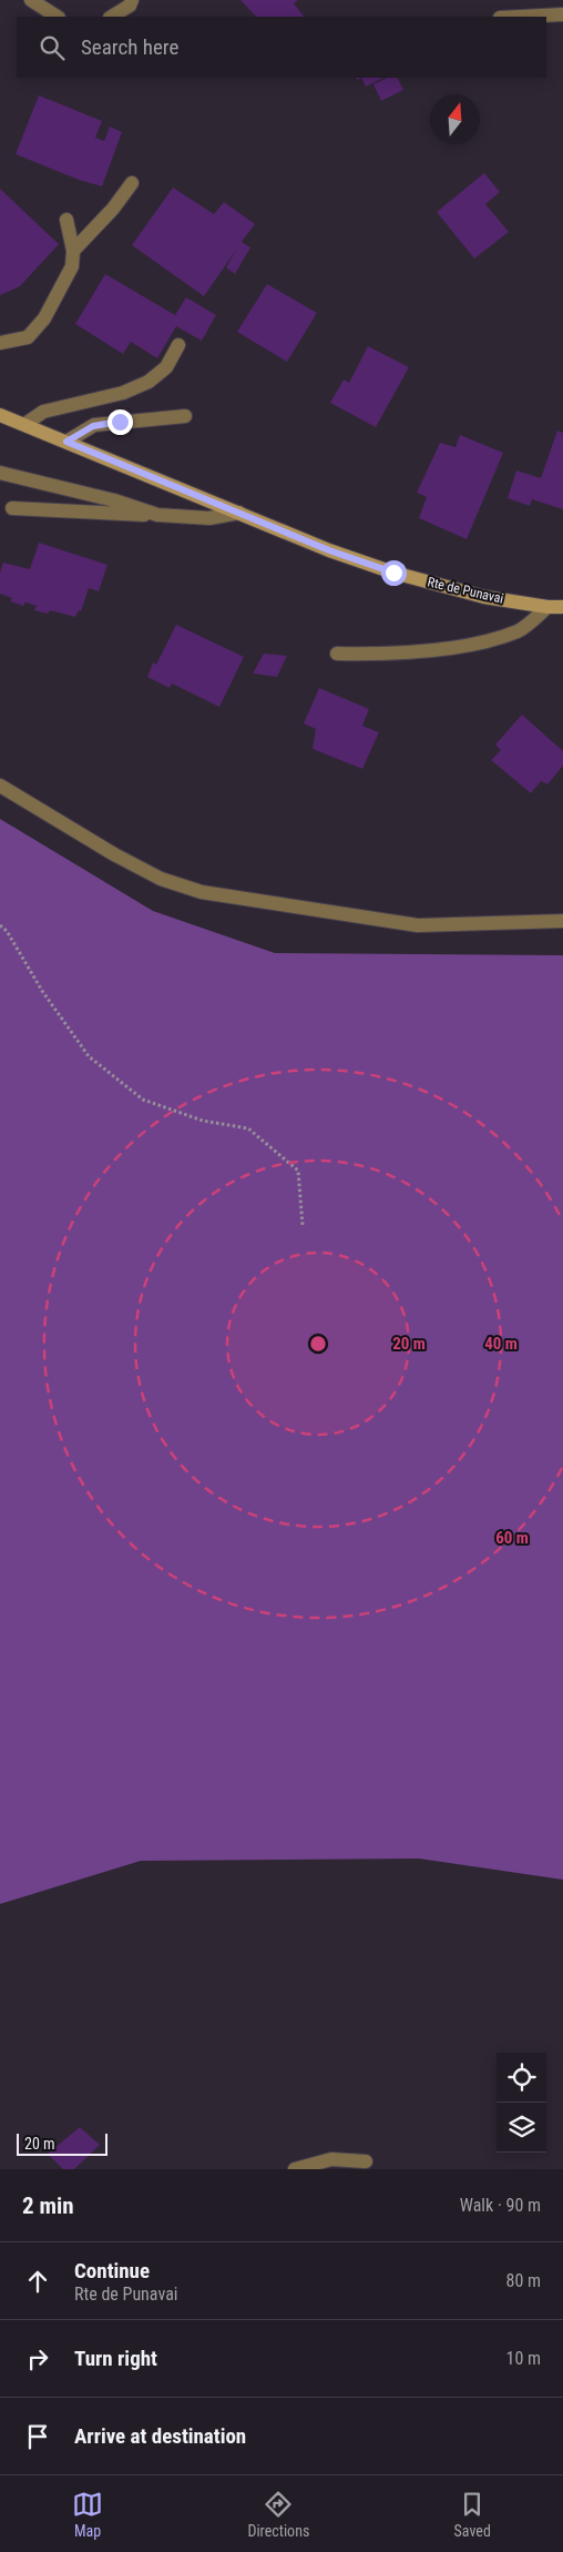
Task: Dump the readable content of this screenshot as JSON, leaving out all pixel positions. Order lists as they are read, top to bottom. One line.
{"streets":{"main road":["Rte de Punavai"]},"scale_bar":"20 m","north":"top","page":{"search":"Search here","scale":"20 m","heading":["2 min","Walk · 90 m"],"list":[["Continue","Rte de Punavai","80 m"],["Turn right","10 m"],"Arrive at destination"],"nav":["Map","Directions","Saved"]},"rings":["20 m","40 m","60 m"]}
